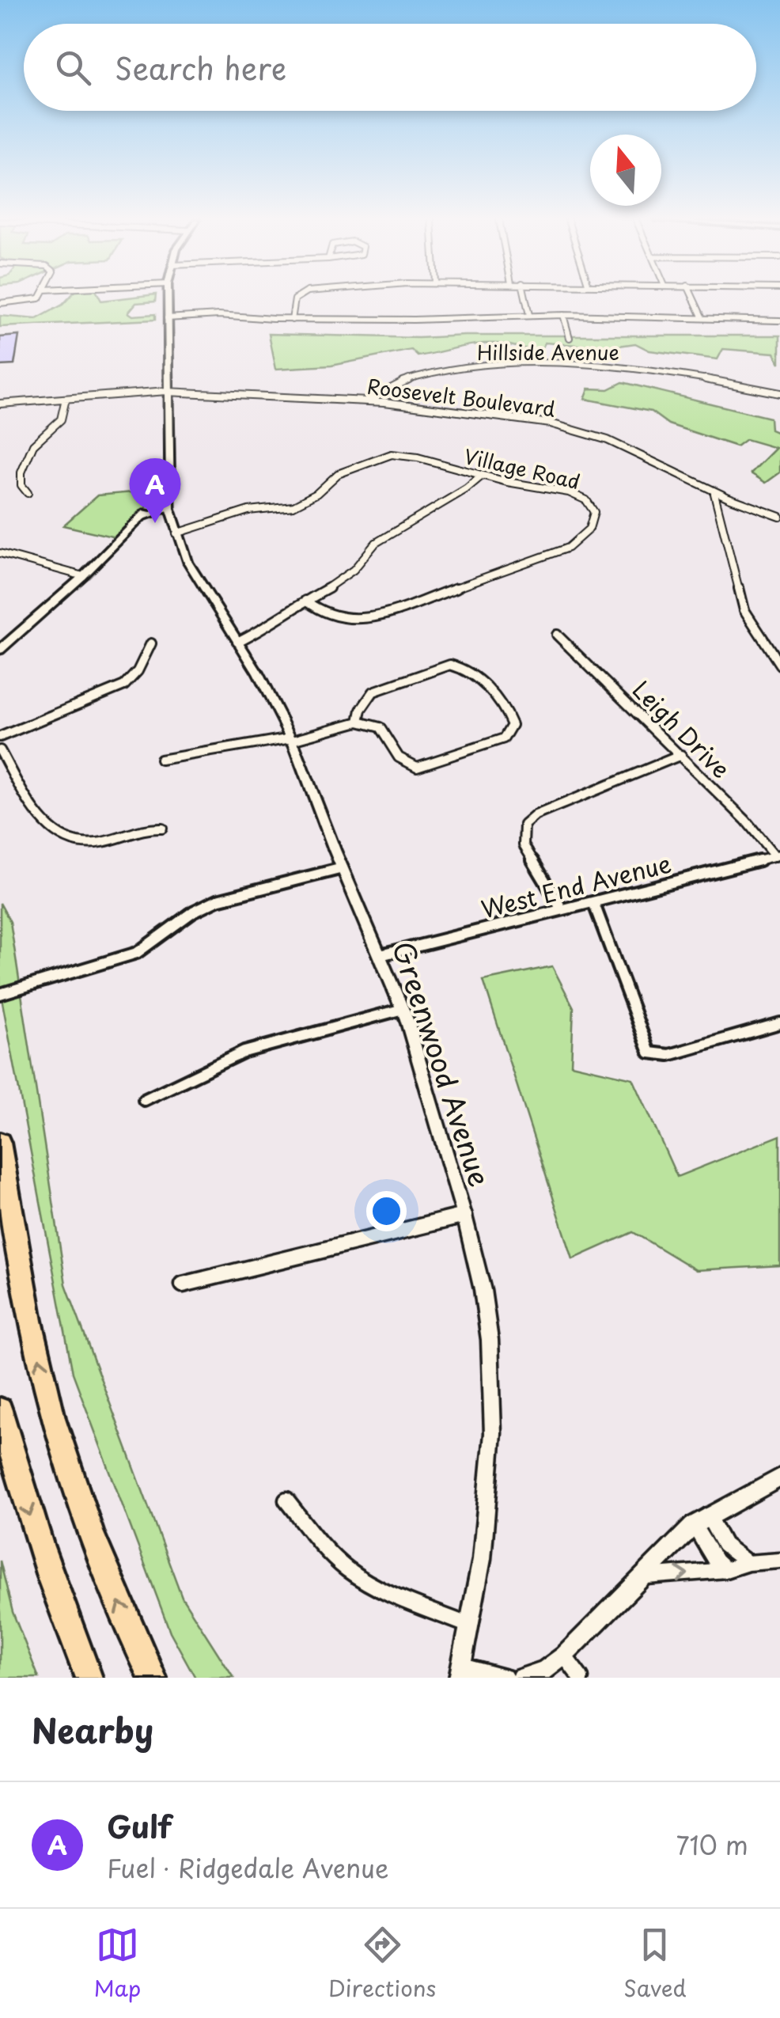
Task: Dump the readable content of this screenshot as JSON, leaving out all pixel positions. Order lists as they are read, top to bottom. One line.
{"streets":{"street":["Hillside Avenue","Roosevelt Boulevard","Village Road","Leigh Drive","West End Avenue","Greenwood Avenue"]},"crossings":[["Hillside Avenue","Roosevelt Boulevard"],["Village Road","Greenwood Avenue"],["Leigh Drive","West End Avenue"],["West End Avenue","Greenwood Avenue"]],"north":"top","page":{"search":"Search here","pins":"A","heading":"Nearby","list":[{"mark":"A","name":"Gulf","note":"Fuel · Ridgedale Avenue","value":"710 m"}],"nav":["Map","Directions","Saved"]}}
